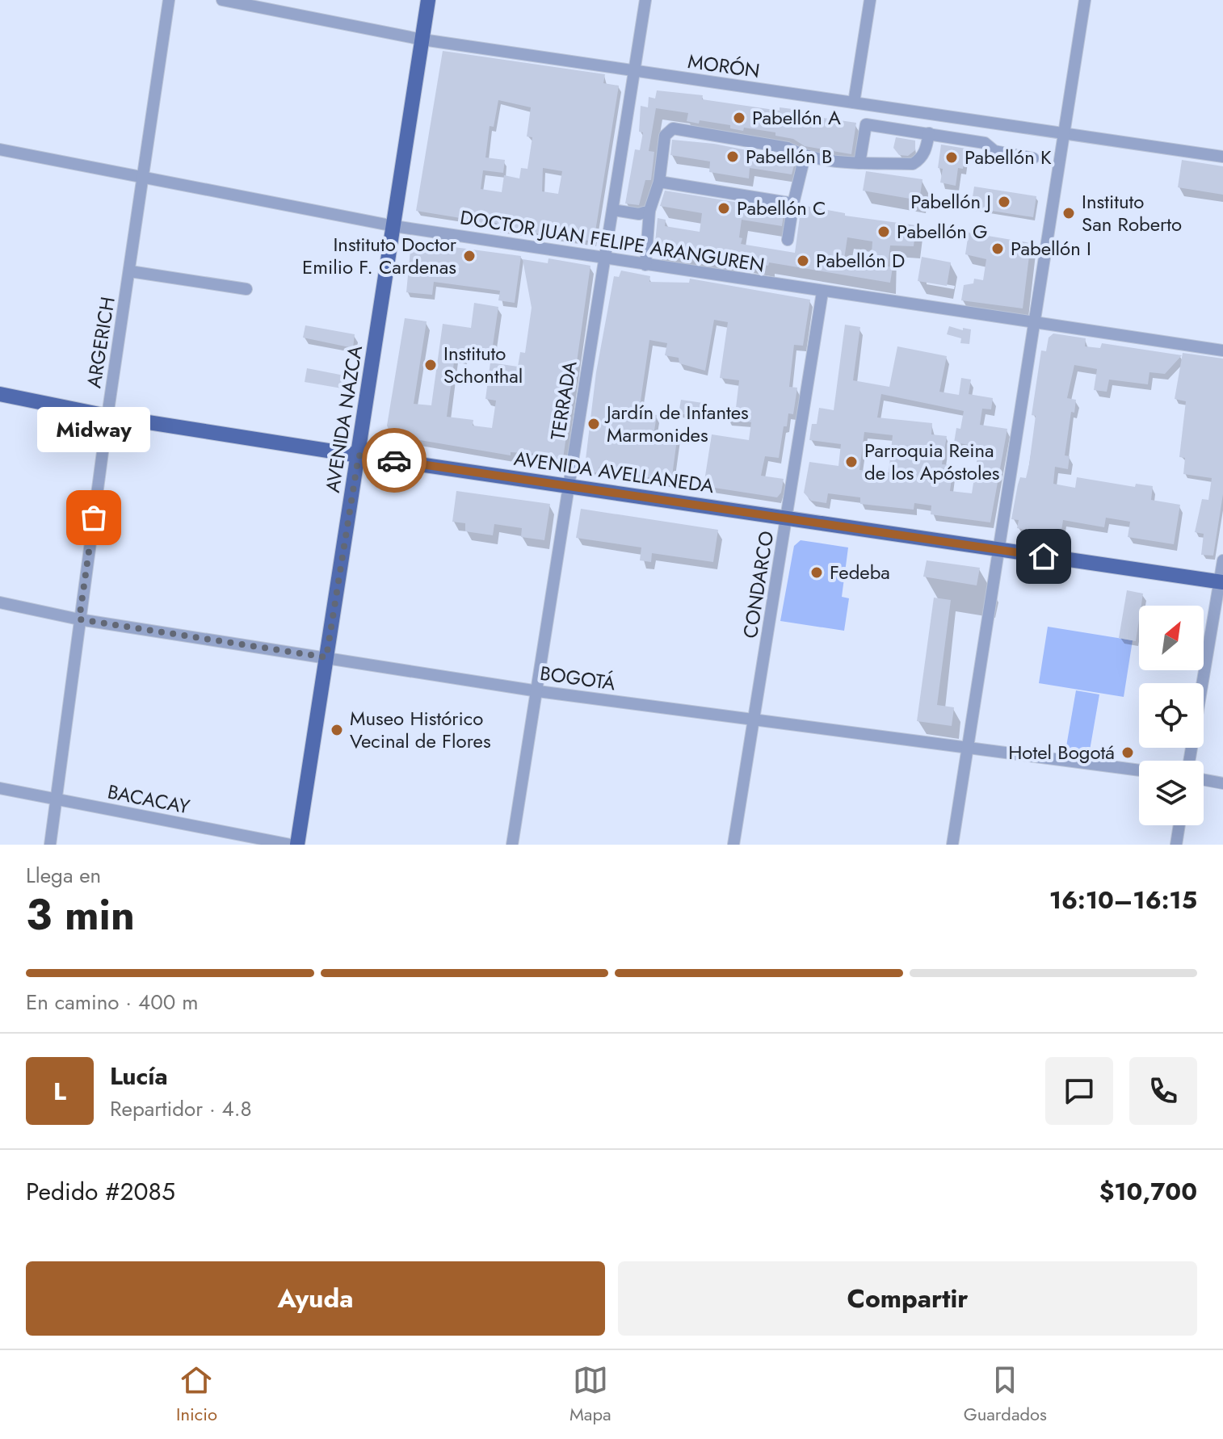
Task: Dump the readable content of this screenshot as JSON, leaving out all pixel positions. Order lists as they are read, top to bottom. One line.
{"streets":{"main road":["AVENIDA NAZCA","AVENIDA AVELLANEDA"],"street":["MORÓN","DOCTOR JUAN FELIPE ARANGUREN","ARGERICH","TERRADA","CONDARCO","BOGOTÁ","BACACAY"]},"crossings":[["MORÓN","TERRADA"],["MORÓN","AVENIDA NAZCA"],["DOCTOR JUAN FELIPE ARANGUREN","ARGERICH"],["DOCTOR JUAN FELIPE ARANGUREN","TERRADA"],["DOCTOR JUAN FELIPE ARANGUREN","AVENIDA NAZCA"],["DOCTOR JUAN FELIPE ARANGUREN","CONDARCO"],["ARGERICH","AVENIDA AVELLANEDA"],["ARGERICH","BOGOTÁ"],["ARGERICH","BACACAY"],["TERRADA","AVENIDA AVELLANEDA"],["TERRADA","BOGOTÁ"],["AVENIDA NAZCA","AVENIDA AVELLANEDA"],["AVENIDA NAZCA","BOGOTÁ"],["AVENIDA AVELLANEDA","CONDARCO"],["CONDARCO","BOGOTÁ"]],"places":["Pabellón A","Pabellón B","Pabellón K","Pabellón J","Pabellón C","Instituto San Roberto","Pabellón G","Pabellón I","Instituto Doctor Emilio F. Cardenas","Pabellón D","Instituto Schonthal","Jardín de Infantes Marmonides","Parroquia Reina de los Apóstoles","Midway","Fedeba","Museo Histórico Vecinal de Flores","Hotel Bogotá"],"north":"top right","page":{"bubble":"Midway","heading":["3 min","Llega en","16:10–16:15"],"panel":["Lucía","Repartidor · 4.8","Pedido #2085","$10,700"],"bar":"En camino · 400 m","round":"L","buttons":["Ayuda","Compartir"],"tabs":["Inicio","Mapa","Guardados"]}}
